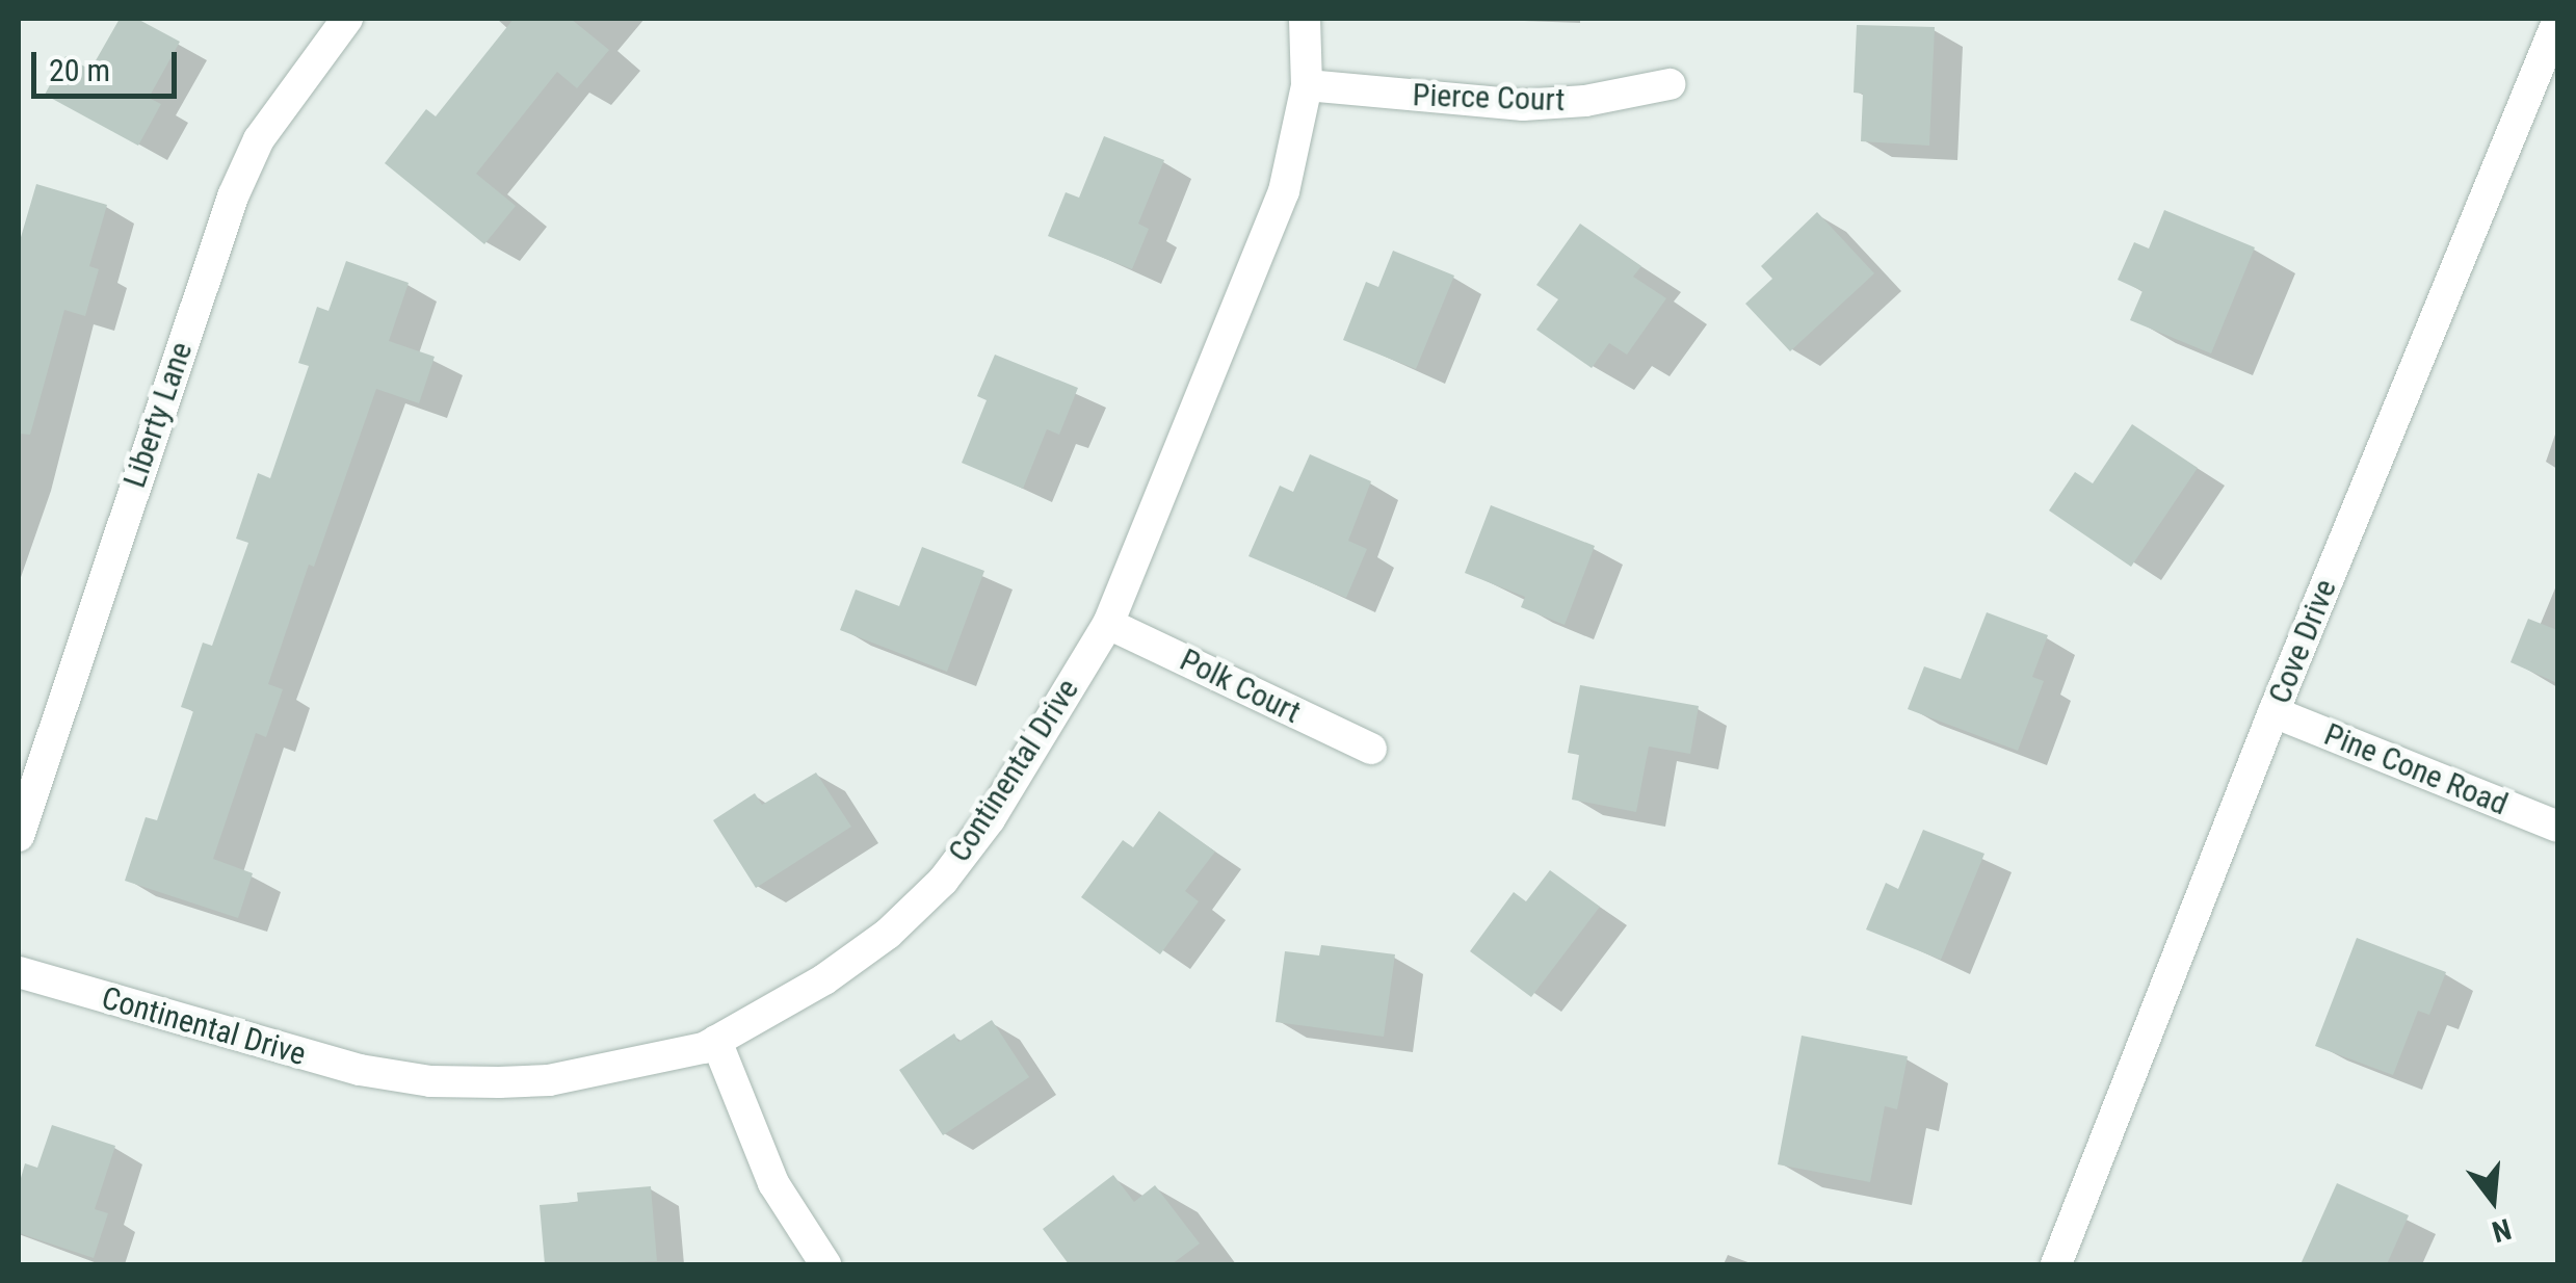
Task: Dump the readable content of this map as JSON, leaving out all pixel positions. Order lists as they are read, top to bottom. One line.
{"streets":{"street":["Pierce Court","Liberty Lane","Cove Drive","Polk Court","Pine Cone Road","Continental Drive"]},"crossings":[["Pierce Court","Continental Drive"],["Cove Drive","Pine Cone Road"],["Polk Court","Continental Drive"]],"scale_bar":"20 m","north":"bottom"}
